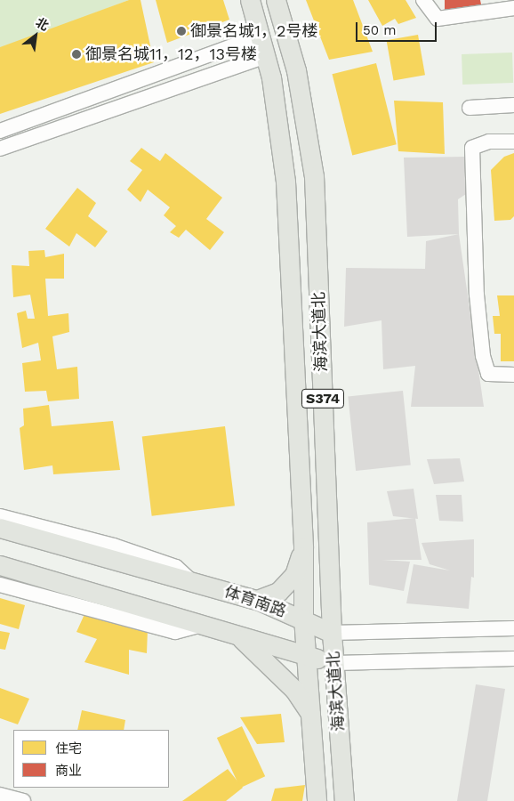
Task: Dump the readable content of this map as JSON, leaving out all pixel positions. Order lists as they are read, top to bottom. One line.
{"streets":{"main road":["海滨大道北","S374","体育南路"]},"crossings":[["海滨大道北","体育南路"]],"places":["御景名城1，2号楼","御景名城11，12，13号楼"],"legend":["住宅","商业"],"scale_bar":"50 m","north":"top right"}
